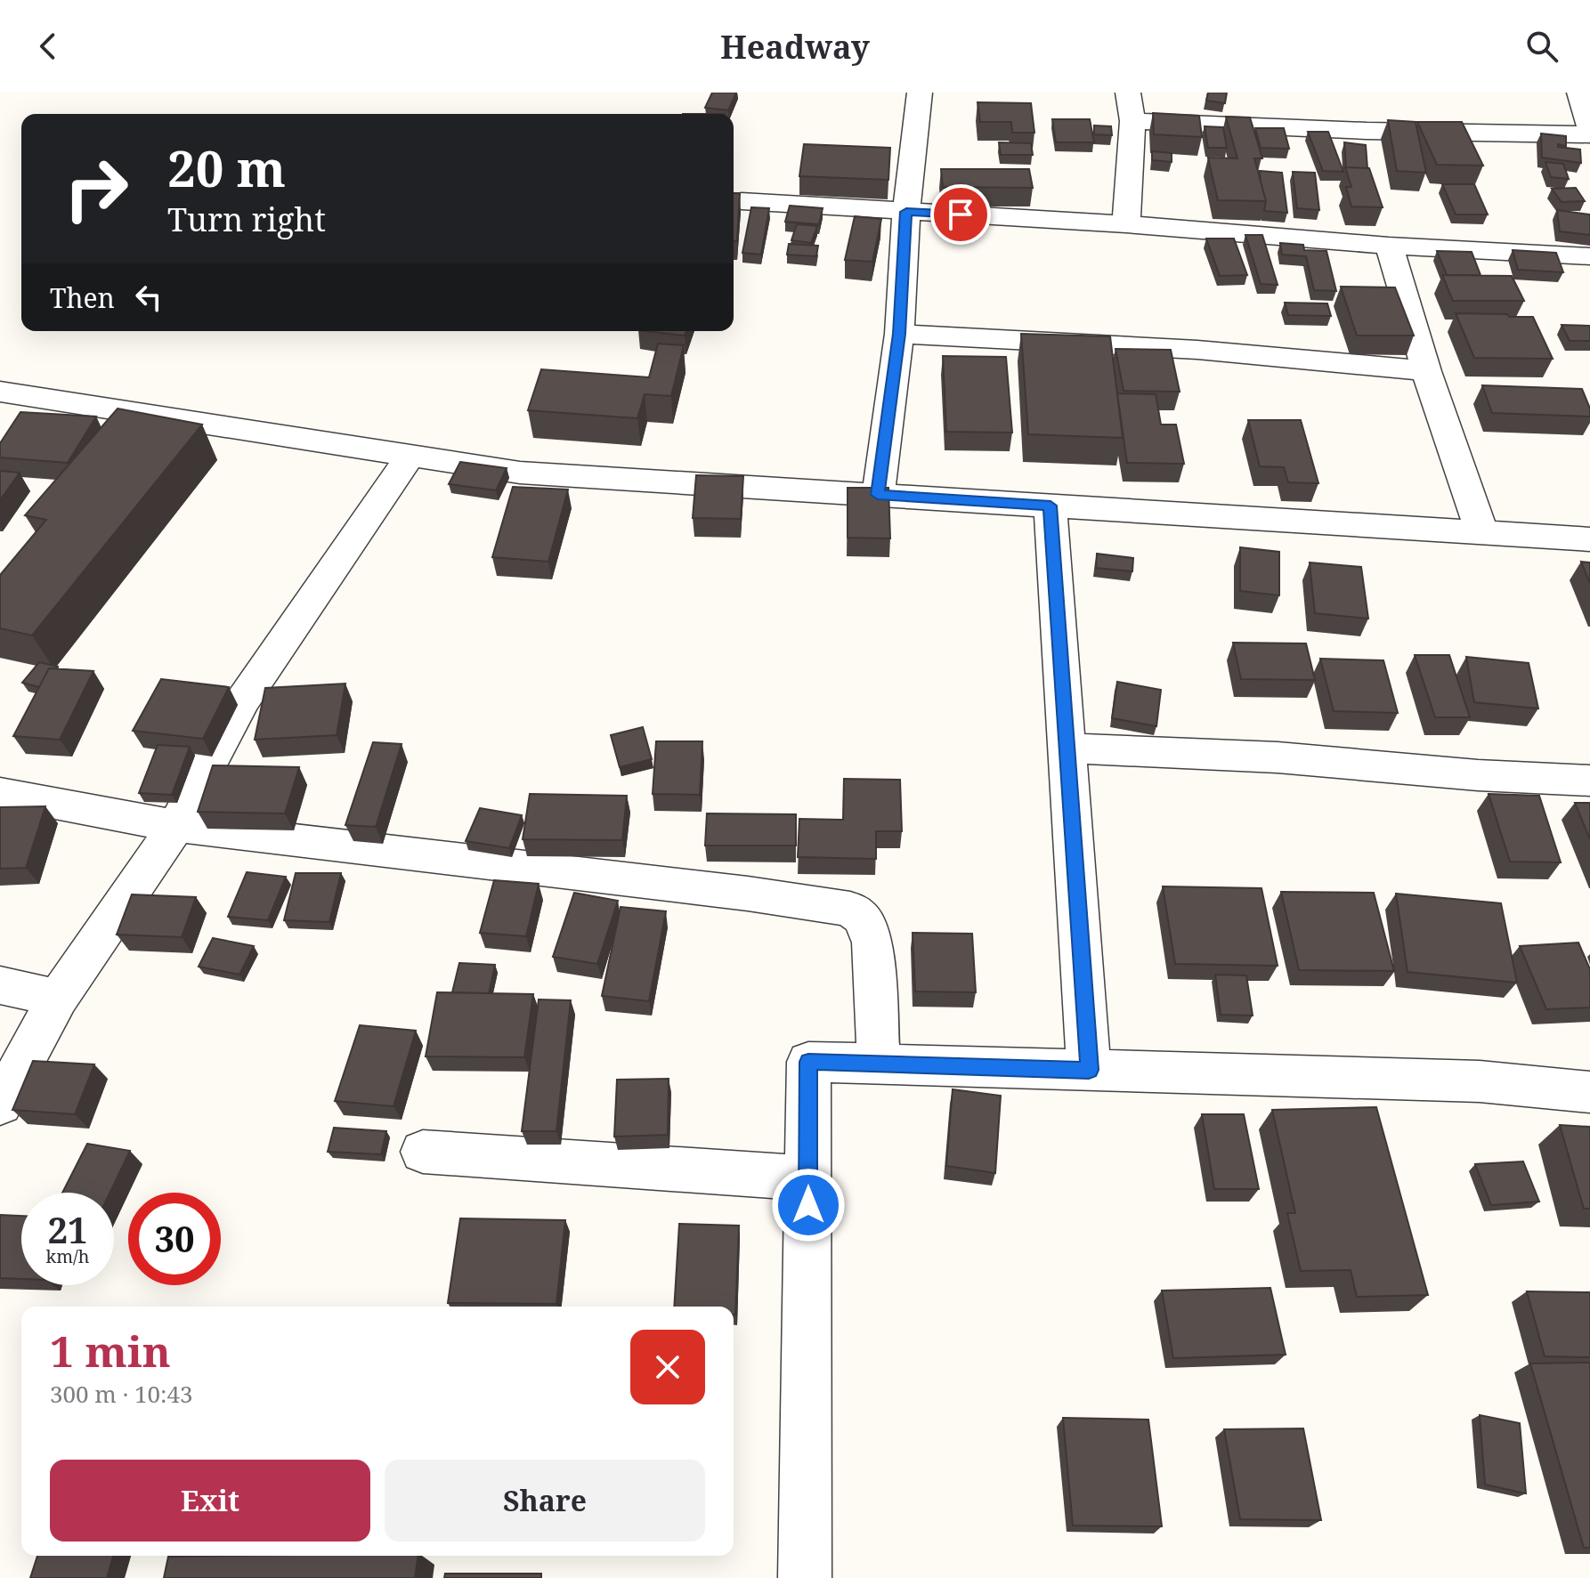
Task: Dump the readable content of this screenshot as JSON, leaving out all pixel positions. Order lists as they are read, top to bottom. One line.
{"page":{"header":"Headway","turn":["20 m","Turn right"],"then":"Then","speed":"21 km/h","limit":"30","heading":["1 min","300 m · 10:43"],"buttons":["Exit","Share"]}}
